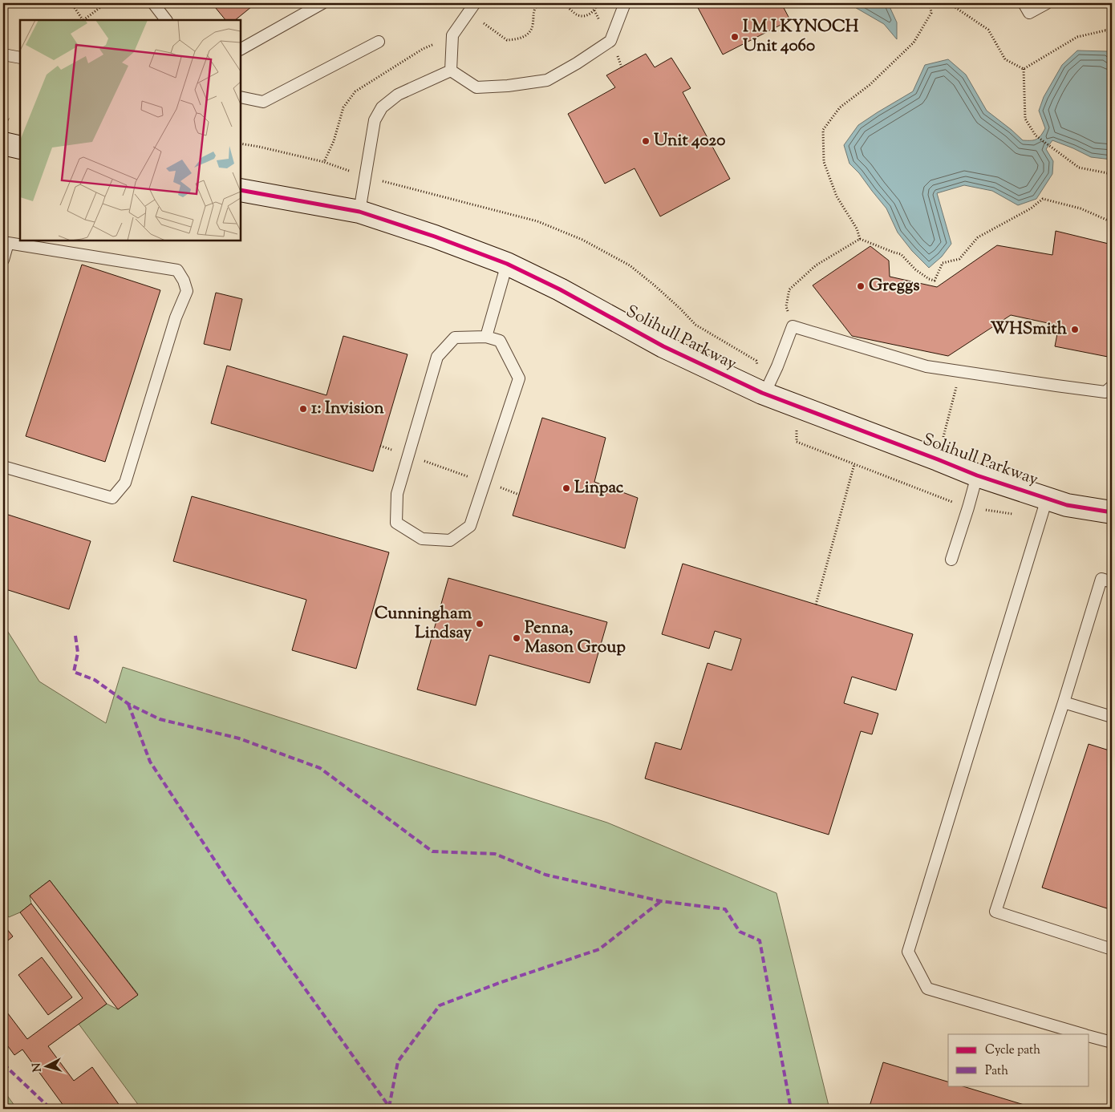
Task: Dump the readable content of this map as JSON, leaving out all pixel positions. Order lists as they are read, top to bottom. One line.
{"streets":{"street":["Solihull Parkway"]},"places":["I M I KYNOCH Unit 4060","Unit 4020","Greggs","WHSmith","1: Invision","Linpac","Cunningham Lindsay","Penna, Mason Group"],"legend":["Cycle path","Path"],"north":"left"}
